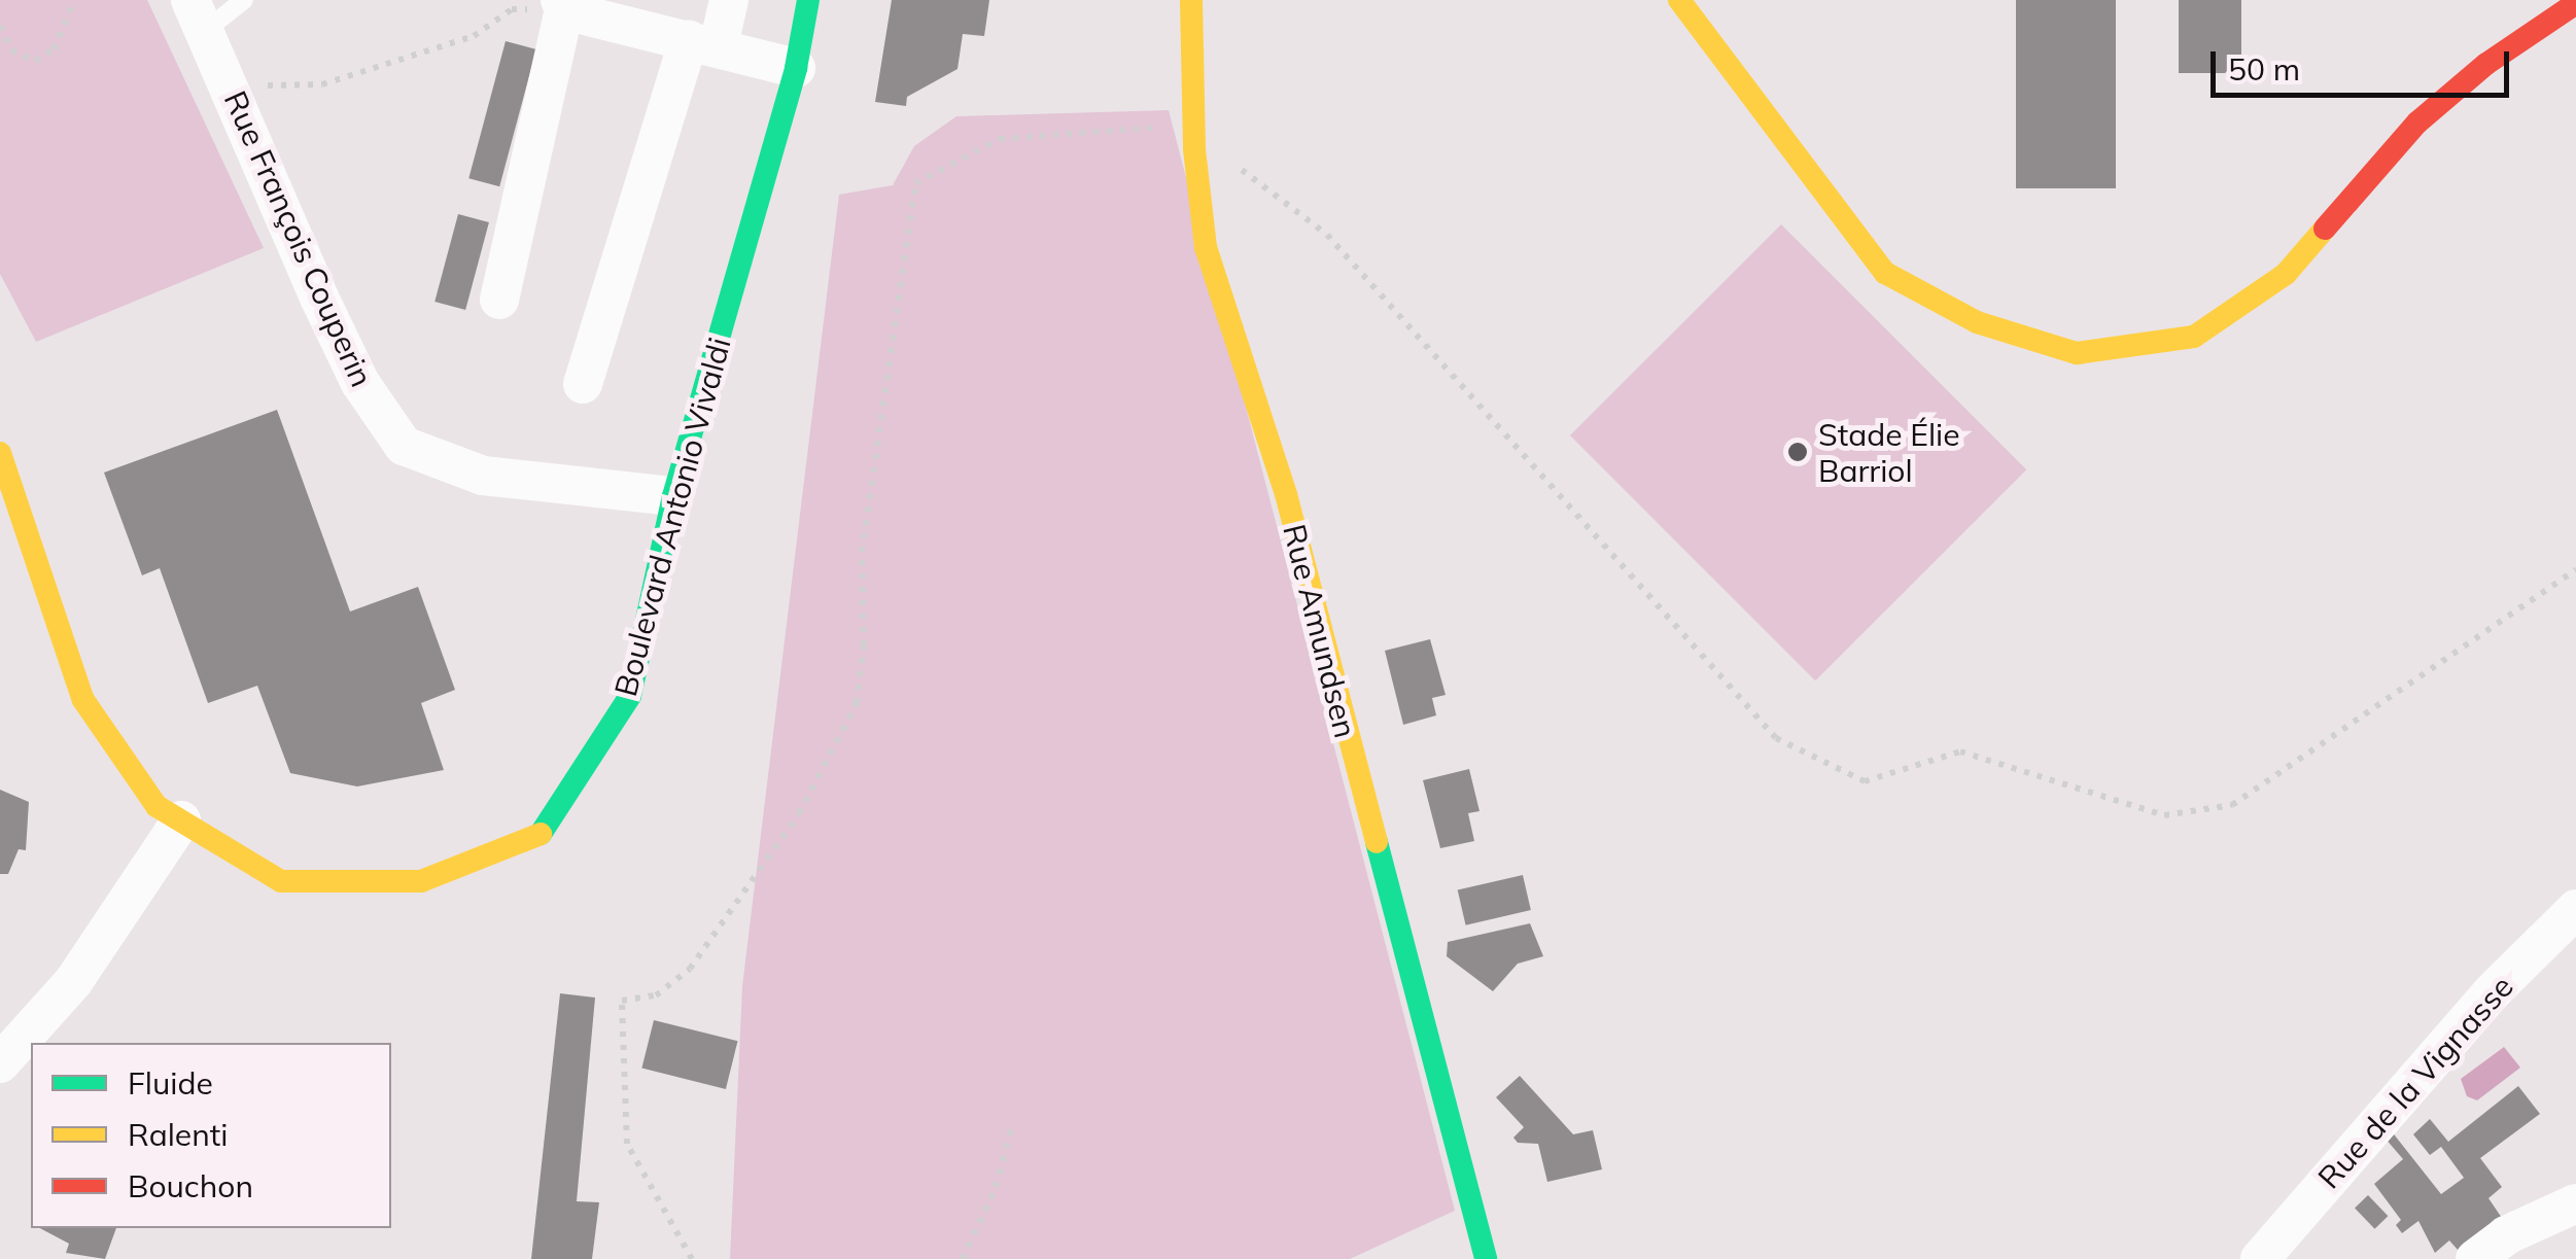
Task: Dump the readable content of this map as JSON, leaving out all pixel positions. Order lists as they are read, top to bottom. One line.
{"streets":{"street":["Rue François Couperin","Boulevard Antonio Vivaldi","Rue Amundsen","Rue de la Vignasse"]},"crossings":[["Rue François Couperin","Boulevard Antonio Vivaldi"]],"places":["Stade Élie Barriol"],"legend":["Fluide","Ralenti","Bouchon"],"scale_bar":"50 m"}
